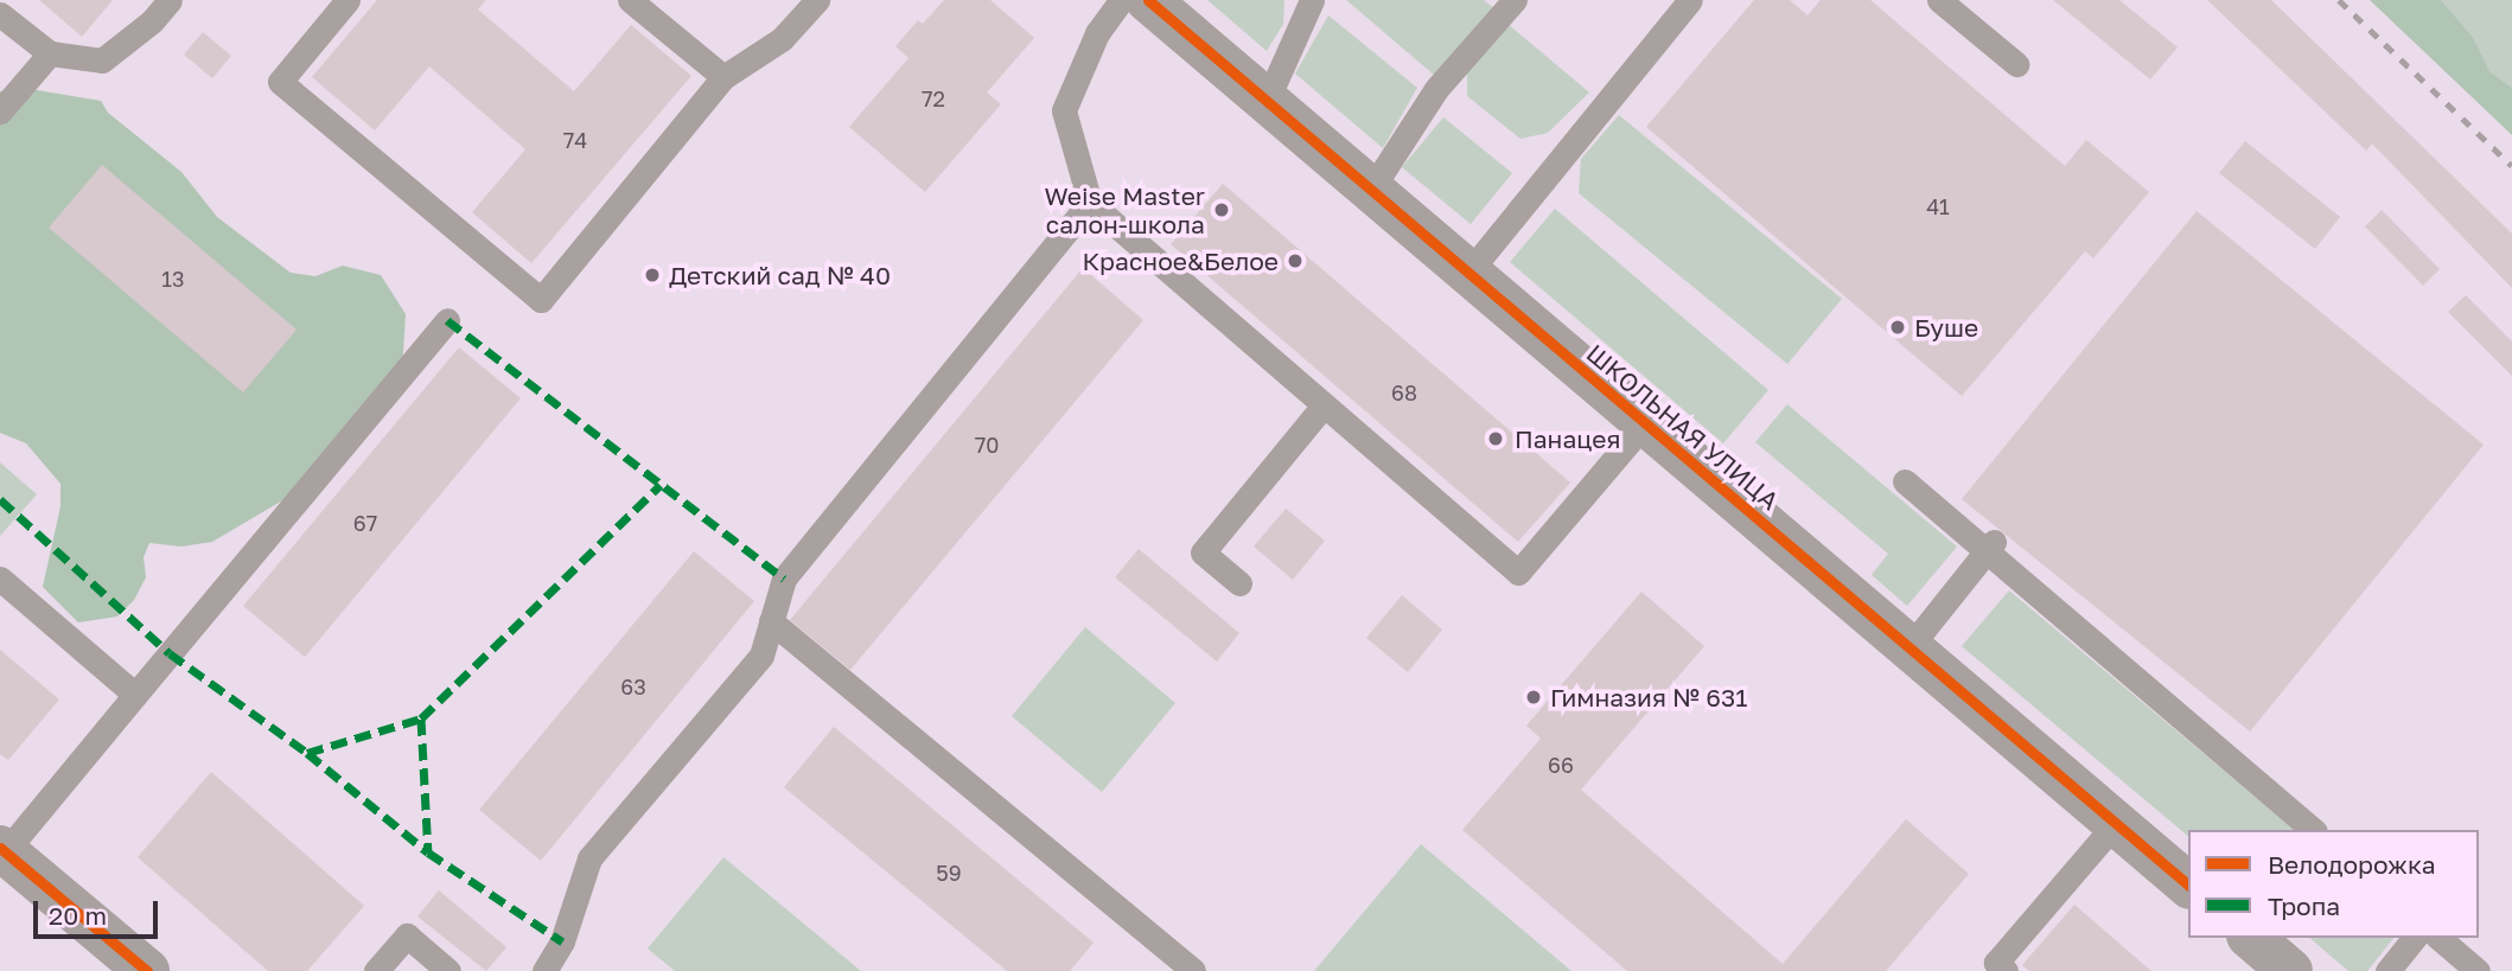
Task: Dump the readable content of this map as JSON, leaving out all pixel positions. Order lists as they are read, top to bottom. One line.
{"streets":{"street":["ШКОЛЬНАЯ УЛИЦА"]},"places":["Weise Master салон-школа","Красное&Белое","Детский сад № 40","Буше","Панацея","Гимназия № 631"],"house_numbers":["72","74","41","13","68","70","67","63","66","59"],"legend":["Велодорожка","Тропа"],"scale_bar":"20 m"}
